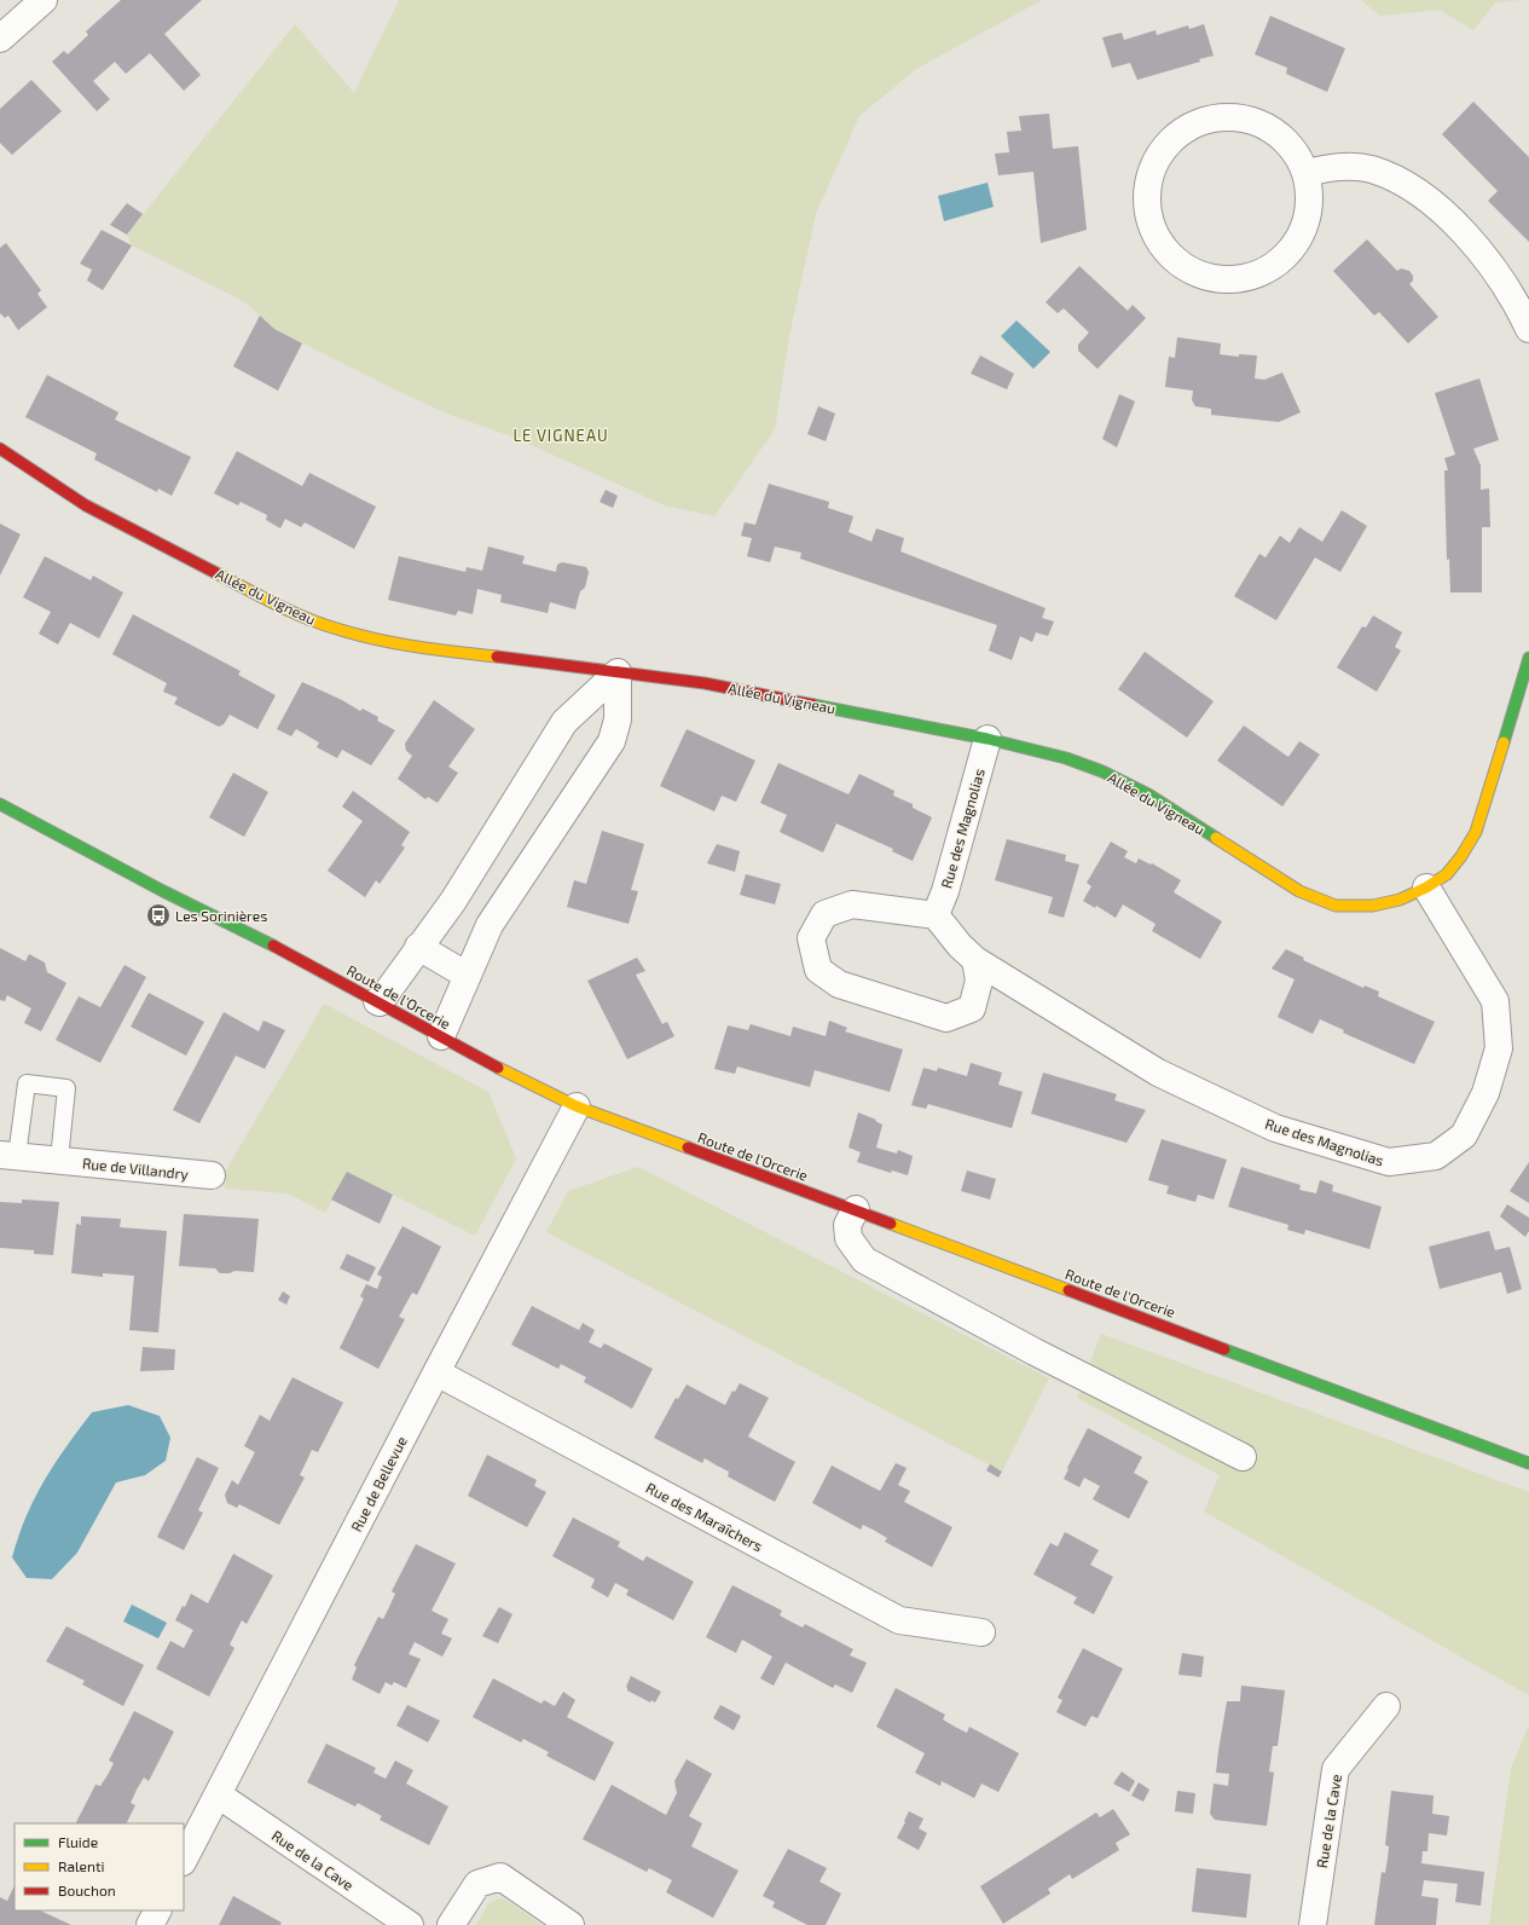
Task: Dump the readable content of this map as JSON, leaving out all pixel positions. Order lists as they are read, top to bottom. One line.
{"streets":{"street":["Allée du Vigneau","Rue des Magnolias","Route de l'Orcerie","Rue de Villandry","Rue de Bellevue","Rue des Maraîchers","Rue de la Cave"]},"crossings":[["Allée du Vigneau","Rue des Magnolias"],["Route de l'Orcerie","Rue de Bellevue"],["Rue de Bellevue","Rue des Maraîchers"],["Rue de Bellevue","Rue de la Cave"]],"districts":["LE VIGNEAU"],"places":{"bus stop":["Les Sorinières"]},"legend":["Fluide","Ralenti","Bouchon"]}
